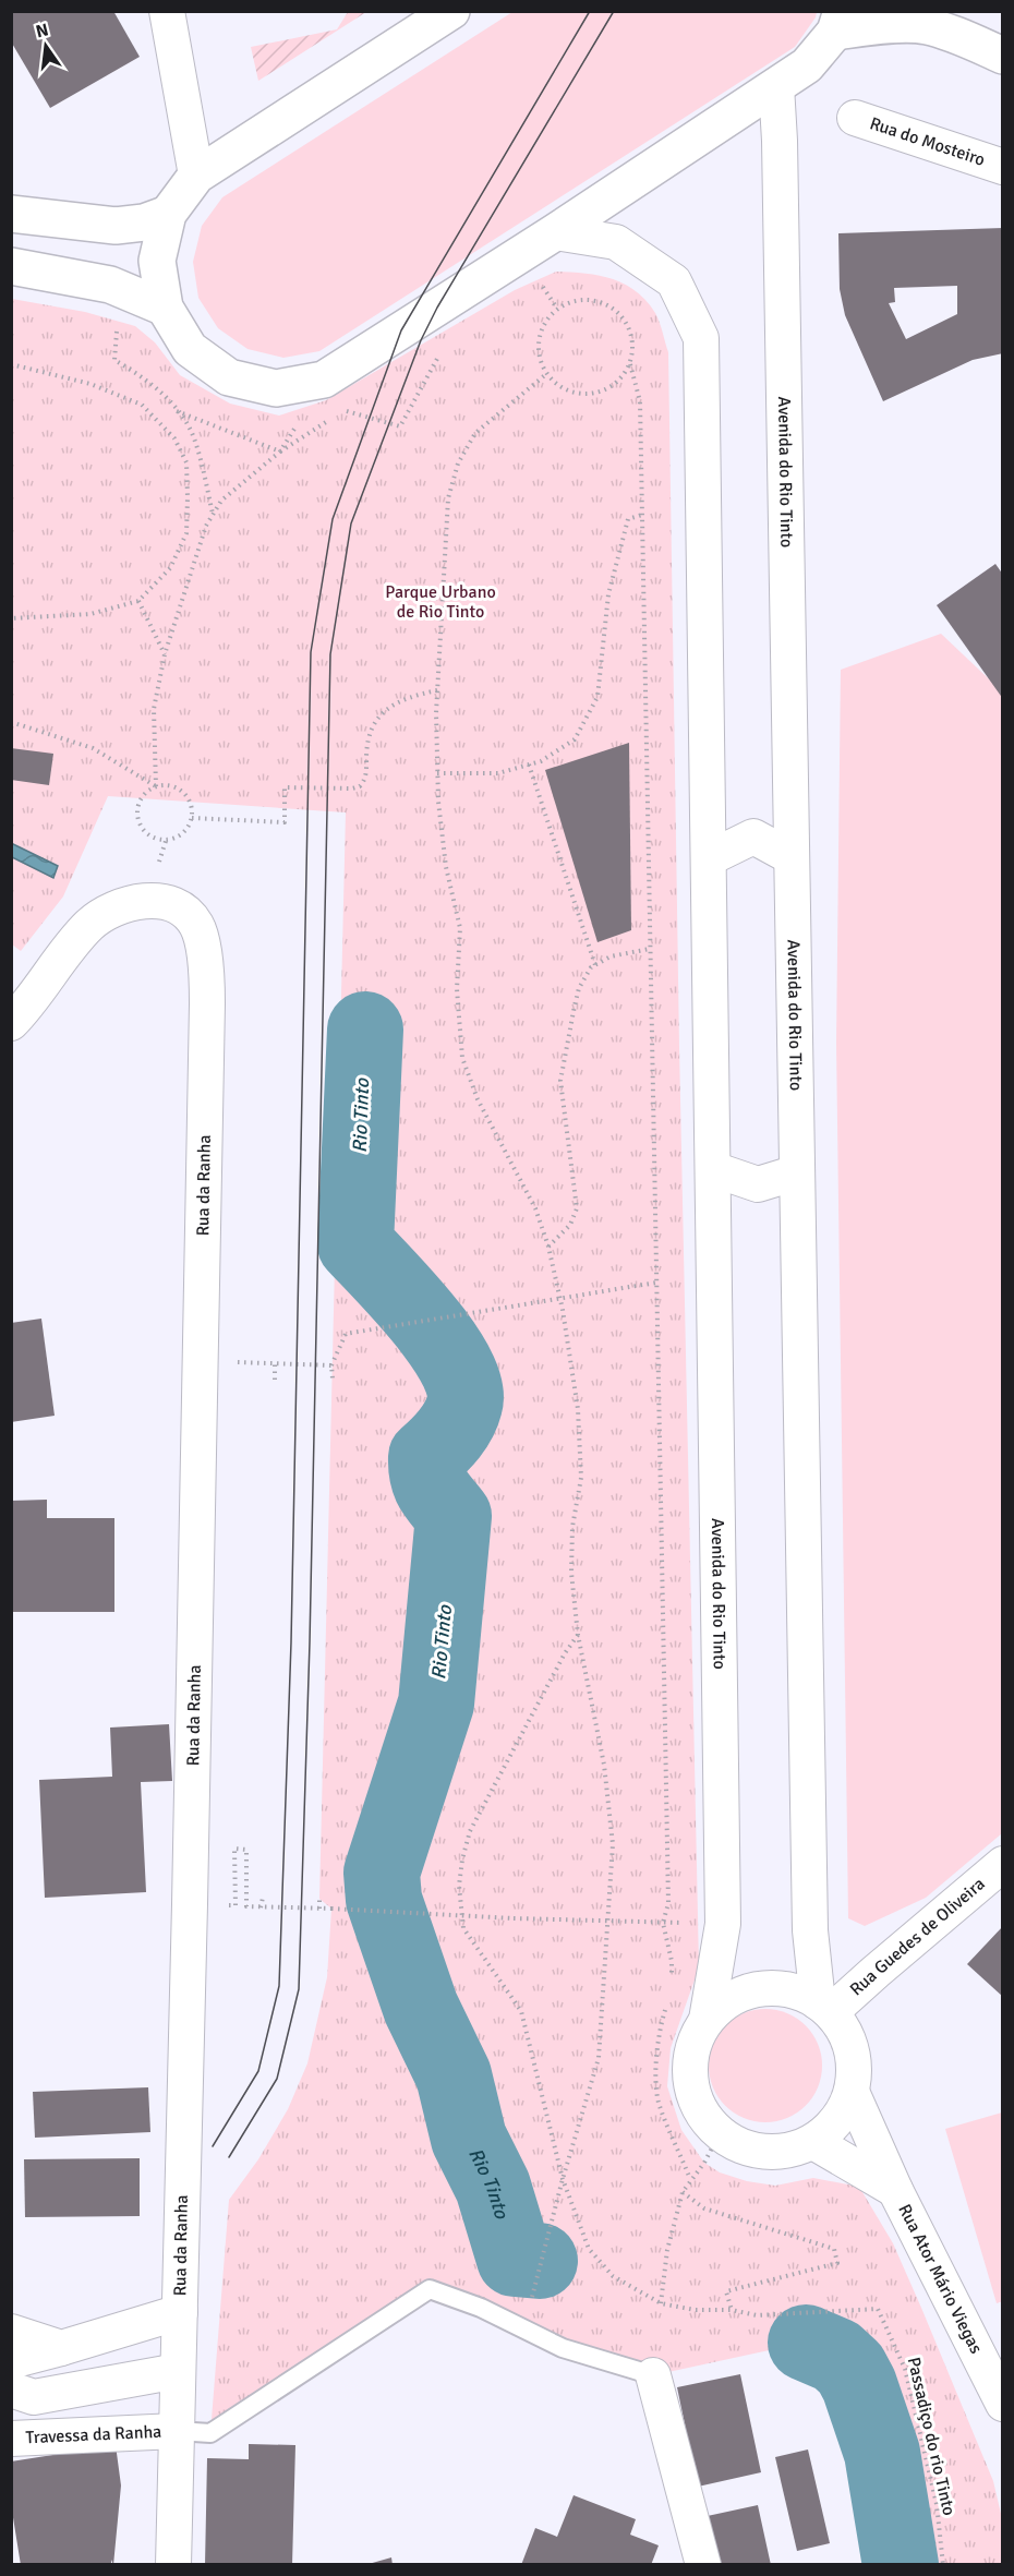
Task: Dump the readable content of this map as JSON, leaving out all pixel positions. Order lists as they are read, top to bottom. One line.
{"streets":{"street":["Rua do Mosteiro","Avenida do Rio Tinto","Rua da Ranha","Rua Guedes de Oliveira","Rua Ator Mário Viegas","Travessa da Ranha"],"path":["Passadiço do rio Tinto"]},"crossings":[["Avenida do Rio Tinto","Rua Guedes de Oliveira"],["Avenida do Rio Tinto","Rua Ator Mário Viegas"],["Rua da Ranha","Travessa da Ranha"],["Rua Guedes de Oliveira","Rua Ator Mário Viegas"]],"water":["Rio Tinto"],"parks":["Parque Urbano de Rio Tinto"],"north":"top"}
